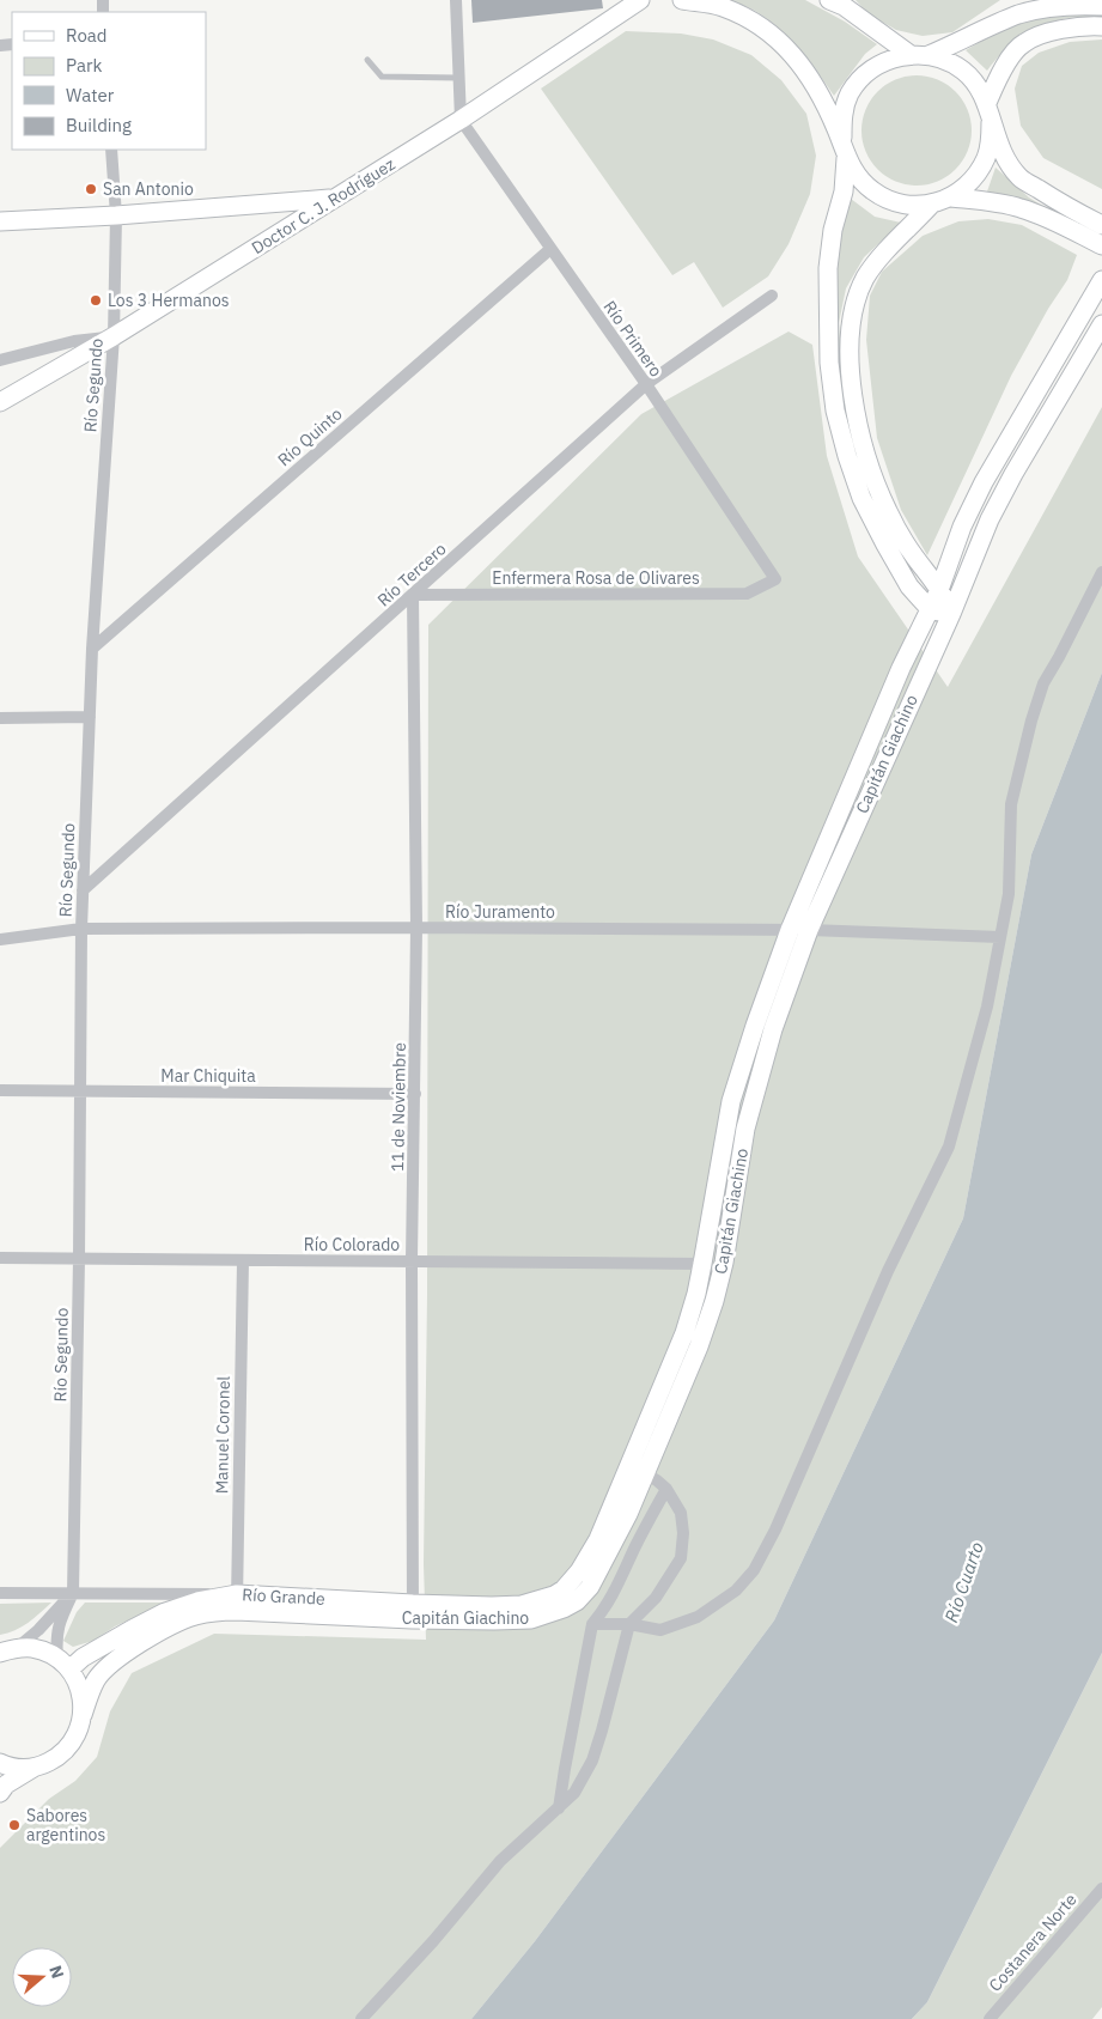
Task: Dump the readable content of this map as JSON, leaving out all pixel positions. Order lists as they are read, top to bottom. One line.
{"streets":{"main road":["Doctor C. J. Rodríguez","Capitán Giachino","Río Grande"],"street":["Río Primero","Río Segundo","Río Quinto","Río Tercero","Enfermera Rosa de Olivares","Río Juramento","Mar Chiquita","11 de Noviembre","Río Colorado","Manuel Coronel","Costanera Norte"]},"crossings":[["Doctor C. J. Rodríguez","Río Primero"],["Doctor C. J. Rodríguez","Río Segundo"],["Río Primero","Río Quinto"],["Río Primero","Río Tercero"],["Río Primero","Enfermera Rosa de Olivares"],["Río Segundo","Río Quinto"],["Río Segundo","Río Tercero"],["Río Segundo","Río Juramento"],["Río Segundo","Mar Chiquita"],["Río Segundo","Río Colorado"],["Río Segundo","Río Grande"],["Río Tercero","Enfermera Rosa de Olivares"],["Río Tercero","11 de Noviembre"],["Enfermera Rosa de Olivares","11 de Noviembre"],["Capitán Giachino","Río Juramento"],["Capitán Giachino","11 de Noviembre"],["Capitán Giachino","Río Colorado"],["Capitán Giachino","Río Grande"],["Río Juramento","11 de Noviembre"],["Mar Chiquita","11 de Noviembre"],["11 de Noviembre","Río Colorado"],["11 de Noviembre","Río Grande"],["Río Colorado","Manuel Coronel"],["Manuel Coronel","Río Grande"]],"water":["Río Cuarto"],"places":["San Antonio","Los 3 Hermanos","Sabores argentinos"],"legend":["Road","Park","Water","Building"],"north":"right"}
